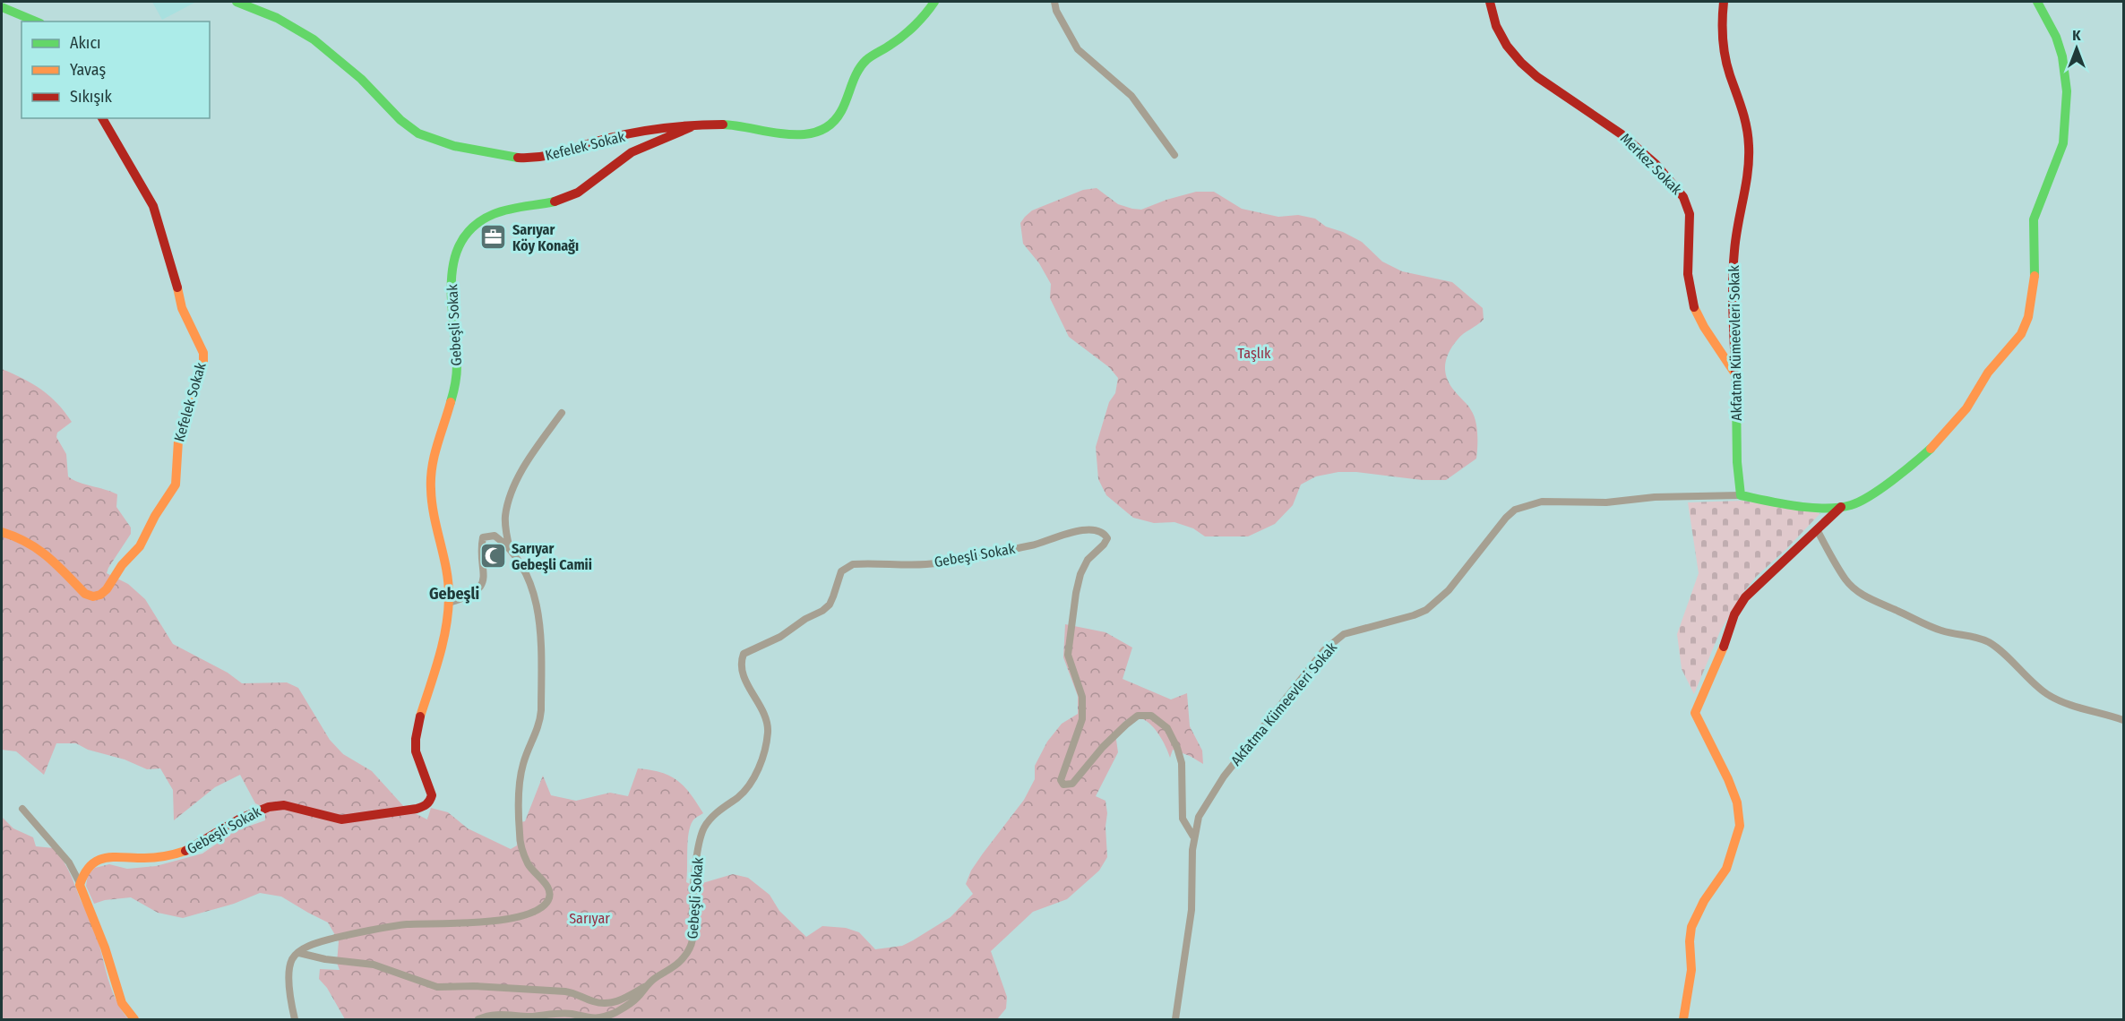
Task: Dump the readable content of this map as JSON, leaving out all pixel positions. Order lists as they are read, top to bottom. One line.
{"streets":{"street":["Kefelek Sokak","Merkez Sokak","Gebeşli Sokak","Akfatma Kümeevleri Sokak"]},"crossings":[["Kefelek Sokak","Gebeşli Sokak"],["Merkez Sokak","Akfatma Kümeevleri Sokak"],["Gebeşli Sokak","Akfatma Kümeevleri Sokak"]],"districts":["Gebeşli"],"parks":["Taşlık","Sarıyar"],"places":{"office":["Sarıyar Köy Konağı"],"mosque":["Sarıyar Gebeşli Camii"]},"legend":["Akıcı","Yavaş","Sıkışık"],"north":"top"}
